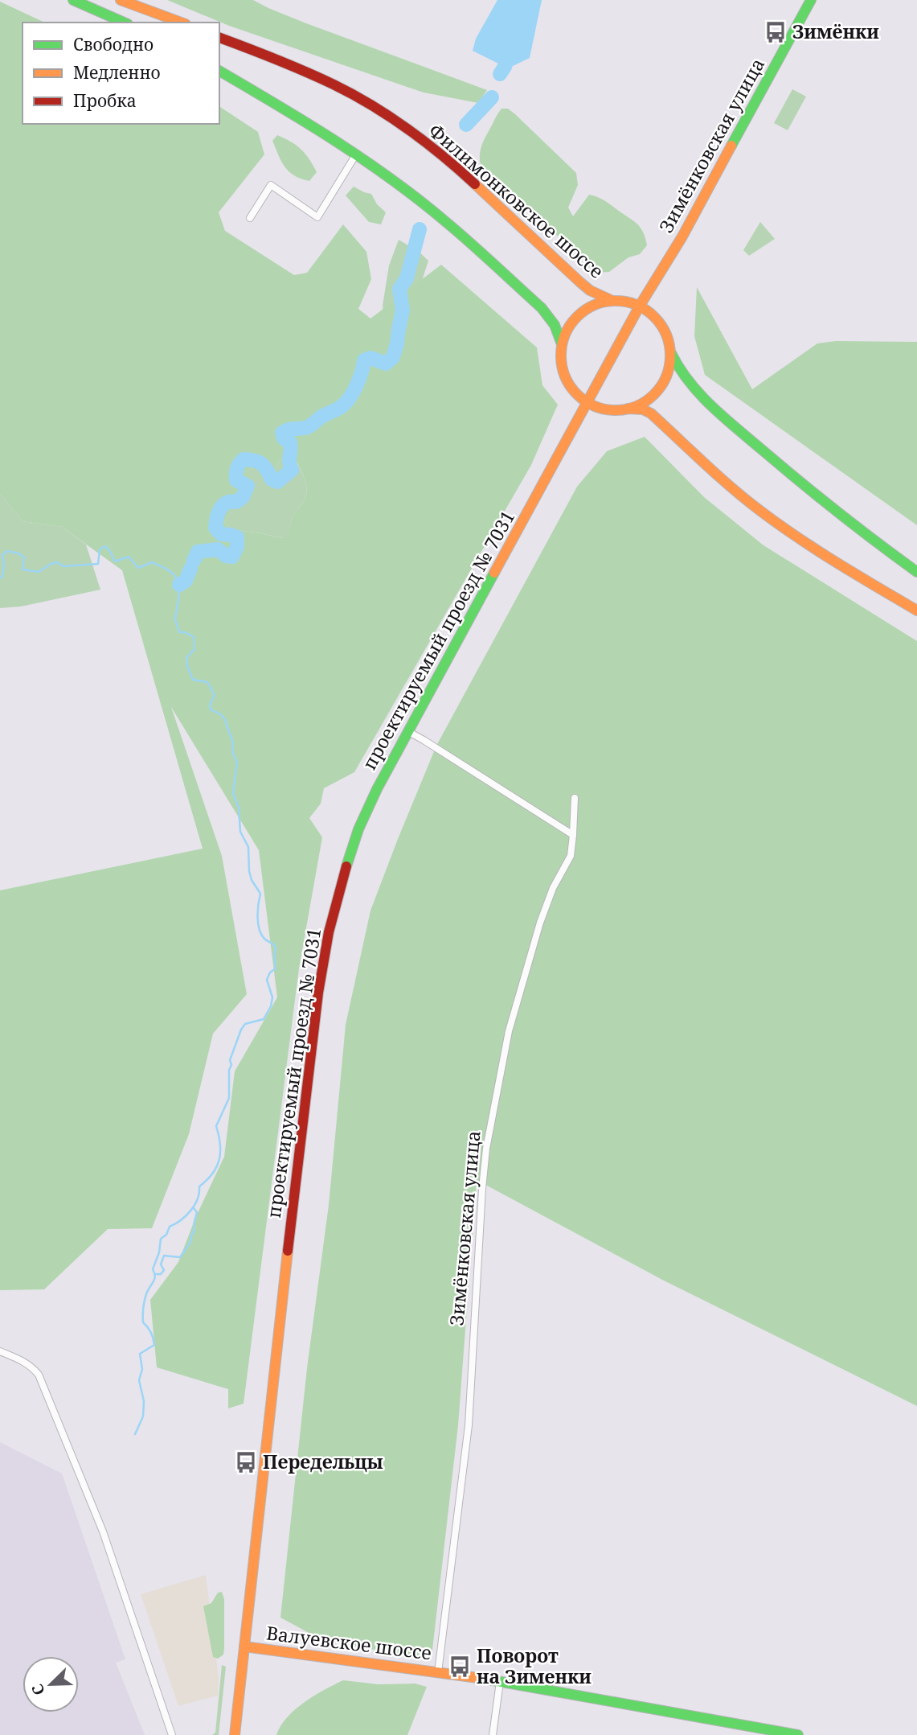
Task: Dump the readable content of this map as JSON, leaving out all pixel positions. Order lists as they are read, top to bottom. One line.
{"streets":{"main road":["Зимёнковская улица","Филимонковское шоссе","проектируемый проезд № 7031","Валуевское шоссе"]},"crossings":[["Зимёнковская улица","Филимонковское шоссе"],["Зимёнковская улица","проектируемый проезд № 7031"],["Зимёнковская улица","Валуевское шоссе"],["Филимонковское шоссе","проектируемый проезд № 7031"],["проектируемый проезд № 7031","Валуевское шоссе"]],"places":{"bus stop":["Зимёнки","Передельцы","Поворот на Зименки"]},"legend":["Свободно","Медленно","Пробка"],"north":"bottom left"}
